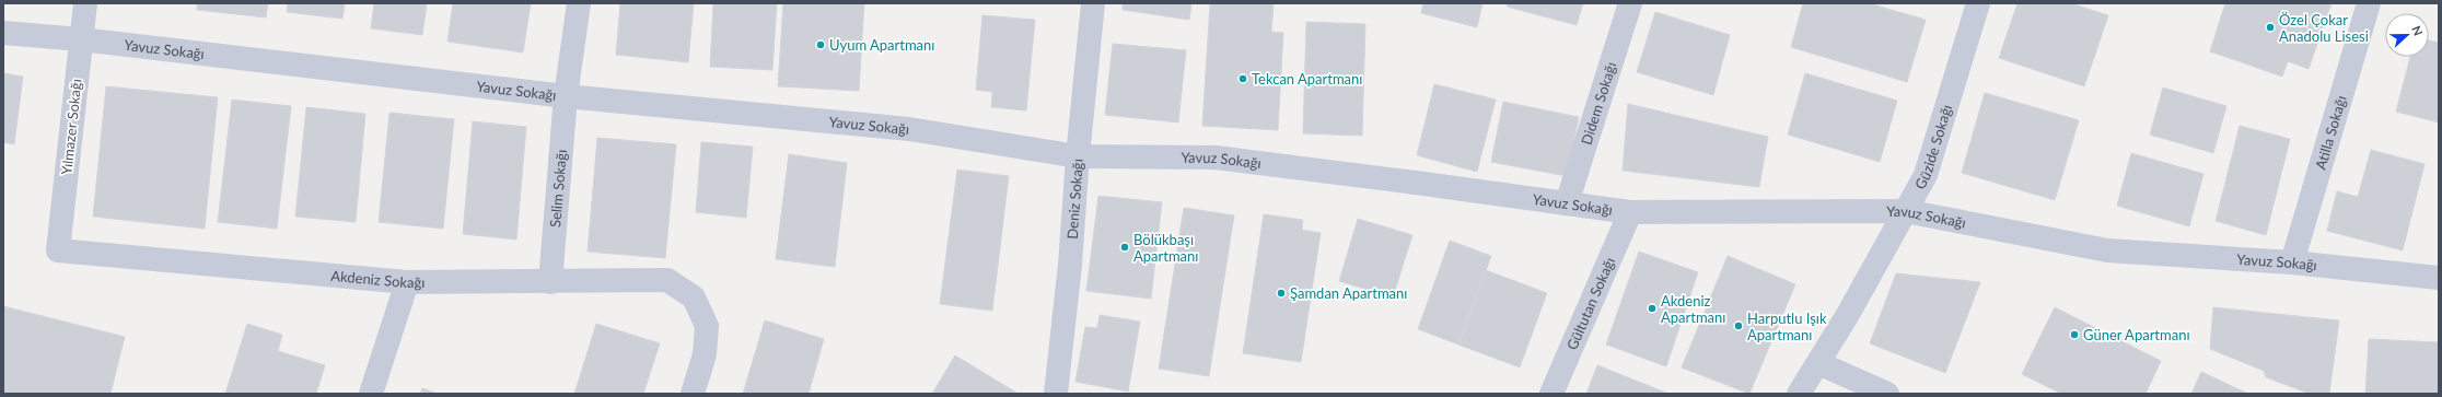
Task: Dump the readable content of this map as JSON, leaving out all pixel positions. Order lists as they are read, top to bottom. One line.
{"streets":{"street":["Yavuz Sokağı","Didem Sokağı","Yılmazer Sokağı","Atilla Sokağı","Güzide Sokağı","Selim Sokağı","Deniz Sokağı","Akdeniz Sokağı","Gültutan Sokağı"]},"crossings":[["Yavuz Sokağı","Didem Sokağı"],["Yavuz Sokağı","Yılmazer Sokağı"],["Yavuz Sokağı","Atilla Sokağı"],["Yavuz Sokağı","Güzide Sokağı"],["Yavuz Sokağı","Selim Sokağı"],["Yavuz Sokağı","Deniz Sokağı"],["Yavuz Sokağı","Gültutan Sokağı"],["Yılmazer Sokağı","Akdeniz Sokağı"],["Selim Sokağı","Akdeniz Sokağı"]],"places":["Özel Çokar Anadolu Lisesi","Uyum Apartmanı","Tekcan Apartmanı","Bölükbaşı Apartmanı","Şamdan Apartmanı","Akdeniz Apartmanı","Harputlu Işık Apartmanı","Güner Apartmanı"],"north":"right"}
